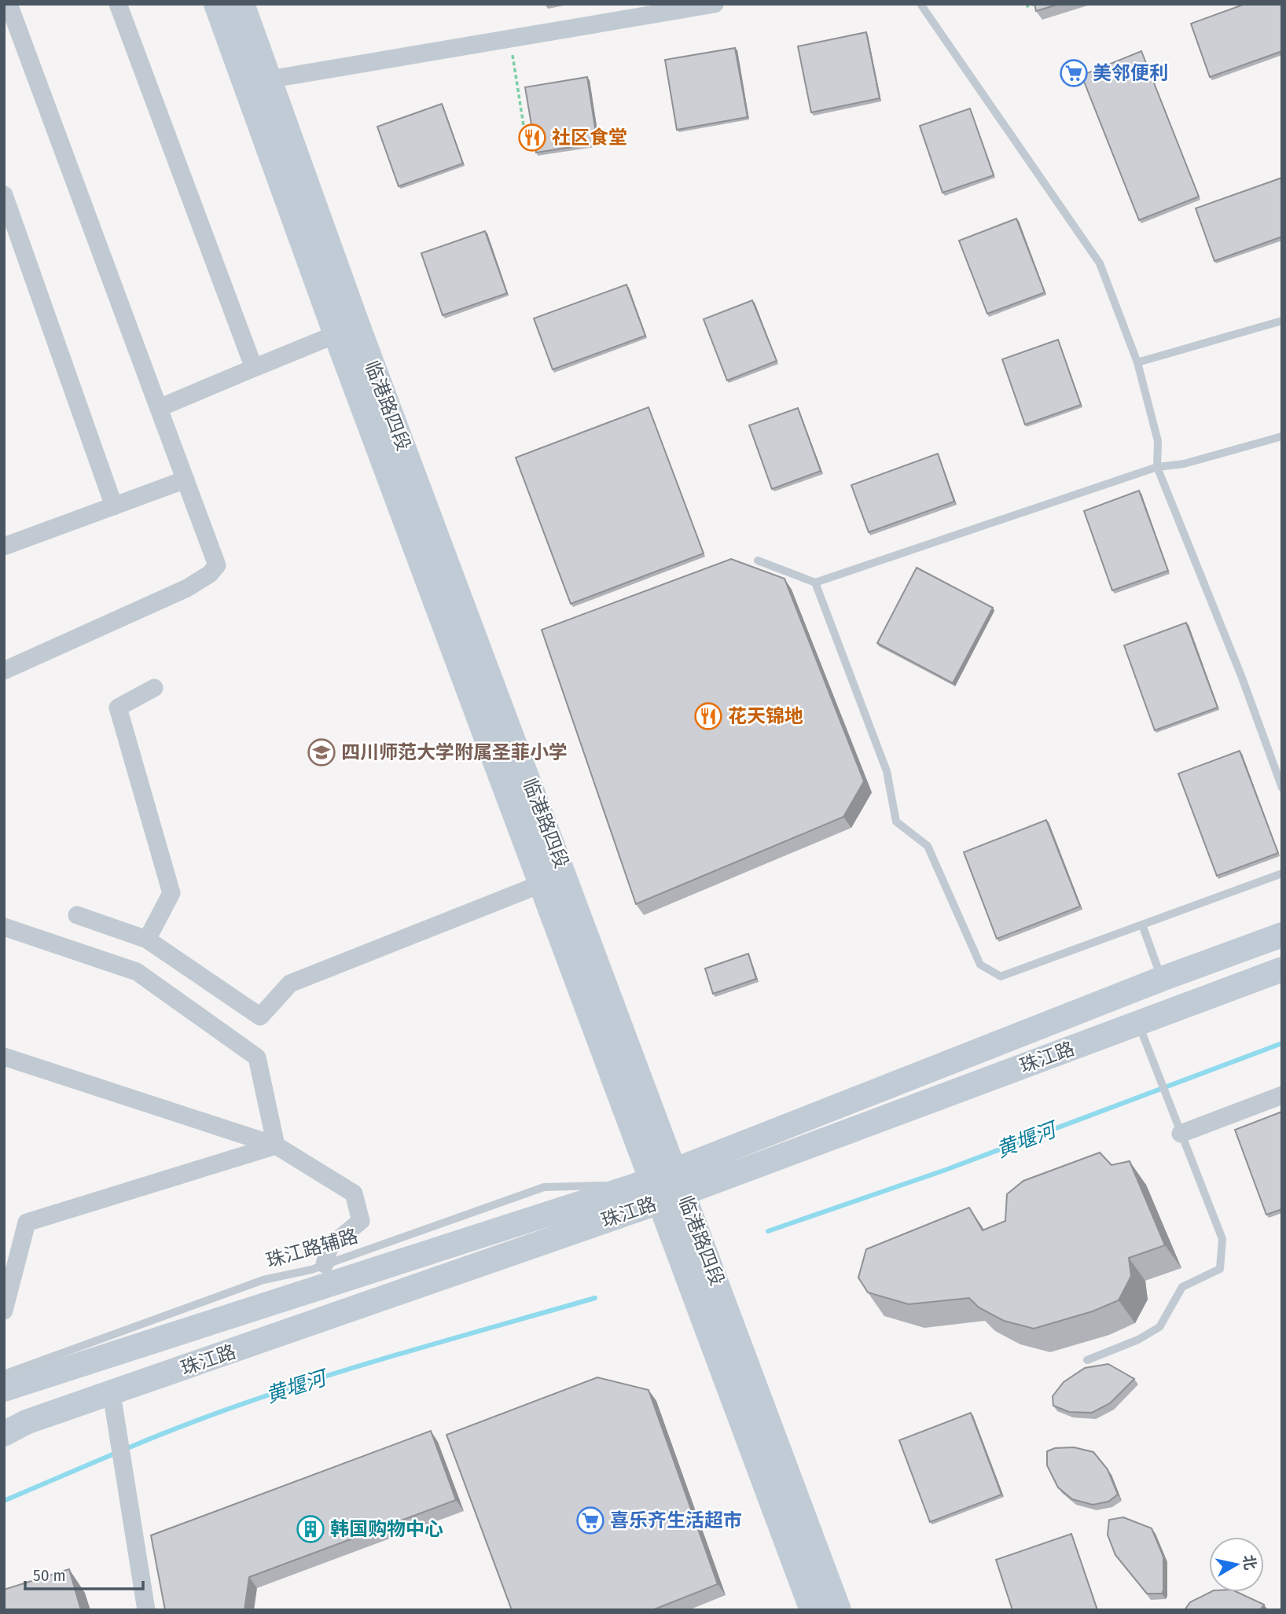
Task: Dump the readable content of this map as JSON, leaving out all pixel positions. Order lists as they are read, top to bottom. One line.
{"streets":{"main road":["临港路四段","珠江路"],"lane":["珠江路辅路"]},"crossings":[["临港路四段","珠江路"],["临港路四段","珠江路辅路"],["珠江路","珠江路辅路"]],"water":["黄堰河"],"places":{"supermarket":["美邻便利","喜乐齐生活超市"],"restaurant":["社区食堂","花天锦地"],"school or university":["四川师范大学附属圣菲小学"],"building":["韩国购物中心"]},"scale_bar":"50 m","north":"right"}
